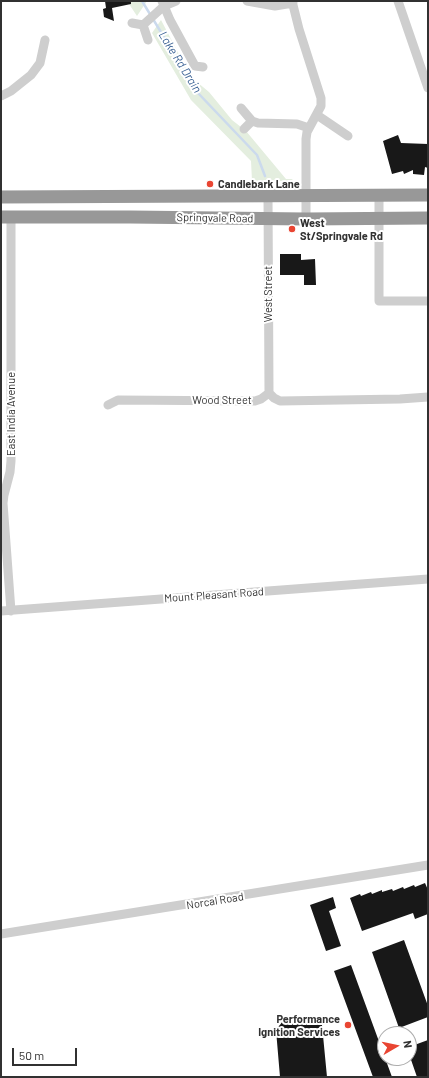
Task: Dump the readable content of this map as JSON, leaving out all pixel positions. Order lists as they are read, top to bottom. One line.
{"streets":{"highway":["Springvale Road"],"street":["West Street","Wood Street","East India Avenue","Mount Pleasant Road","Norcal Road"]},"crossings":[["Springvale Road","West Street"],["Springvale Road","East India Avenue"],["West Street","Wood Street"],["East India Avenue","Mount Pleasant Road"]],"water":["Lake Rd Drain"],"places":["Candlebark Lane","West St/Springvale Rd","Performance Ignition Services"],"scale_bar":"50 m","north":"right"}
